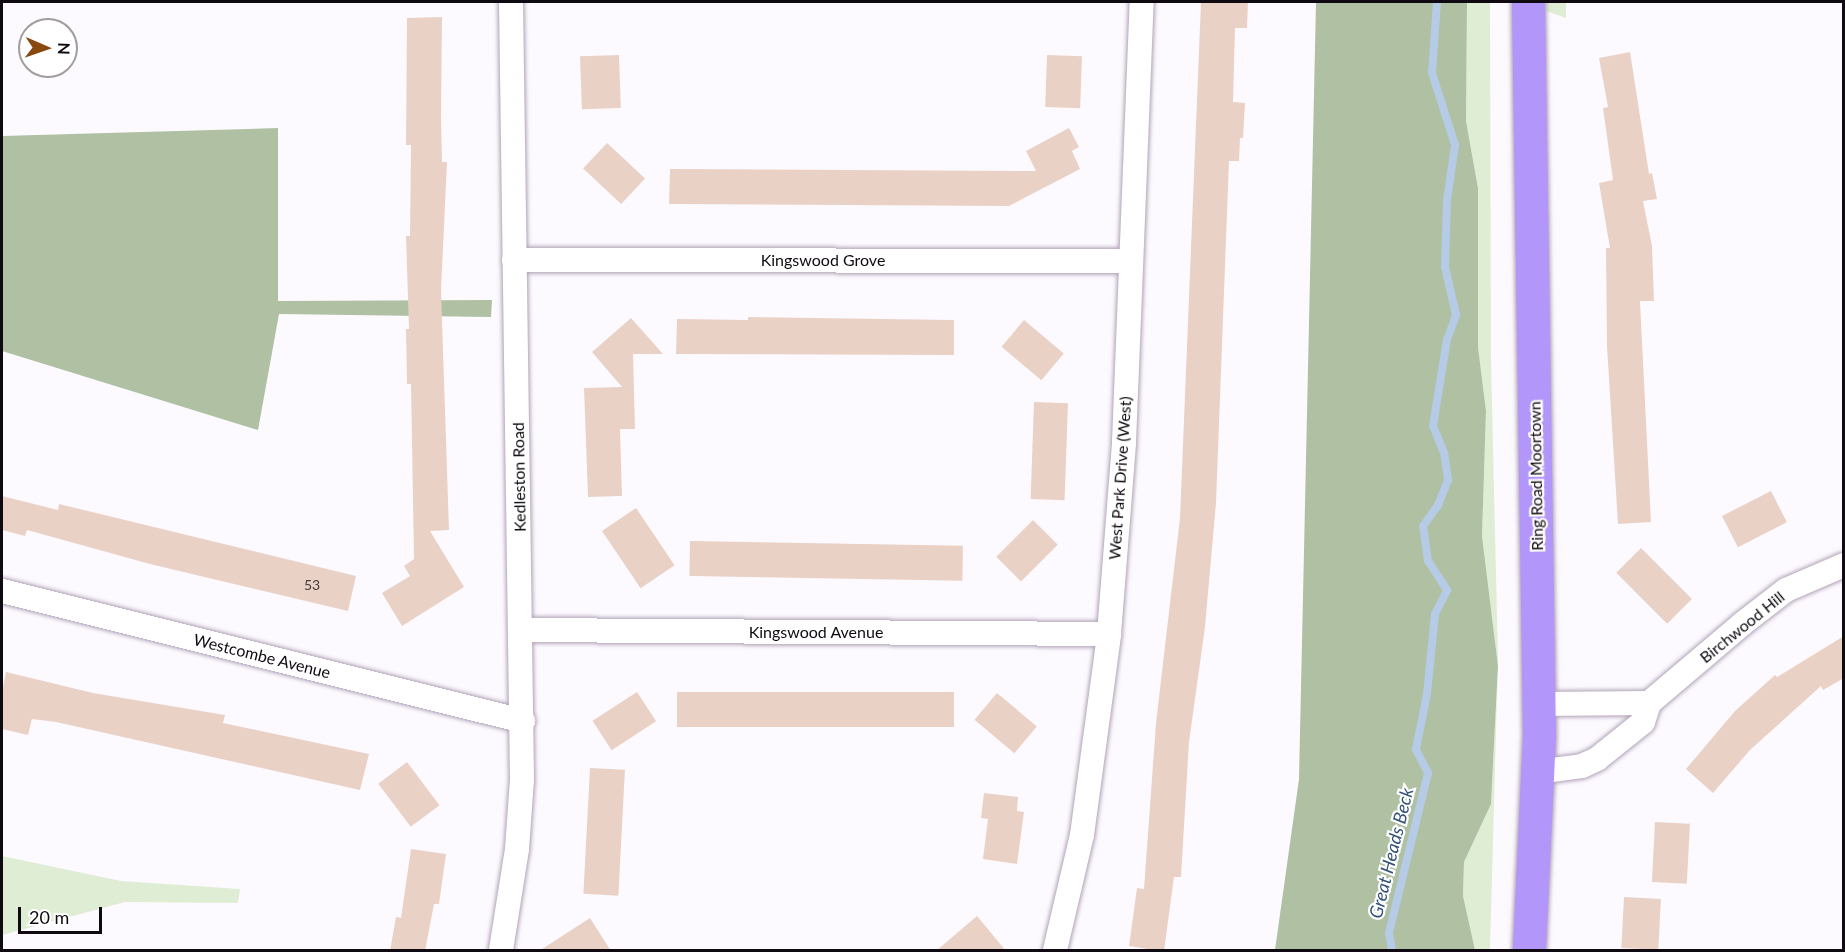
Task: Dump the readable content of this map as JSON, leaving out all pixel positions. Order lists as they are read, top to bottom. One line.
{"streets":{"highway":["Ring Road Moortown"],"street":["Kingswood Grove","Kedleston Road","West Park Drive (West)","Birchwood Hill","Kingswood Avenue","Westcombe Avenue"]},"crossings":[["Kingswood Grove","Kedleston Road"],["Kingswood Grove","West Park Drive (West)"],["Ring Road Moortown","Birchwood Hill"],["Kedleston Road","Kingswood Avenue"],["Kedleston Road","Westcombe Avenue"],["West Park Drive (West)","Kingswood Avenue"]],"water":["Great Heads Beck"],"house_numbers":["53"],"scale_bar":"20 m","north":"right"}
